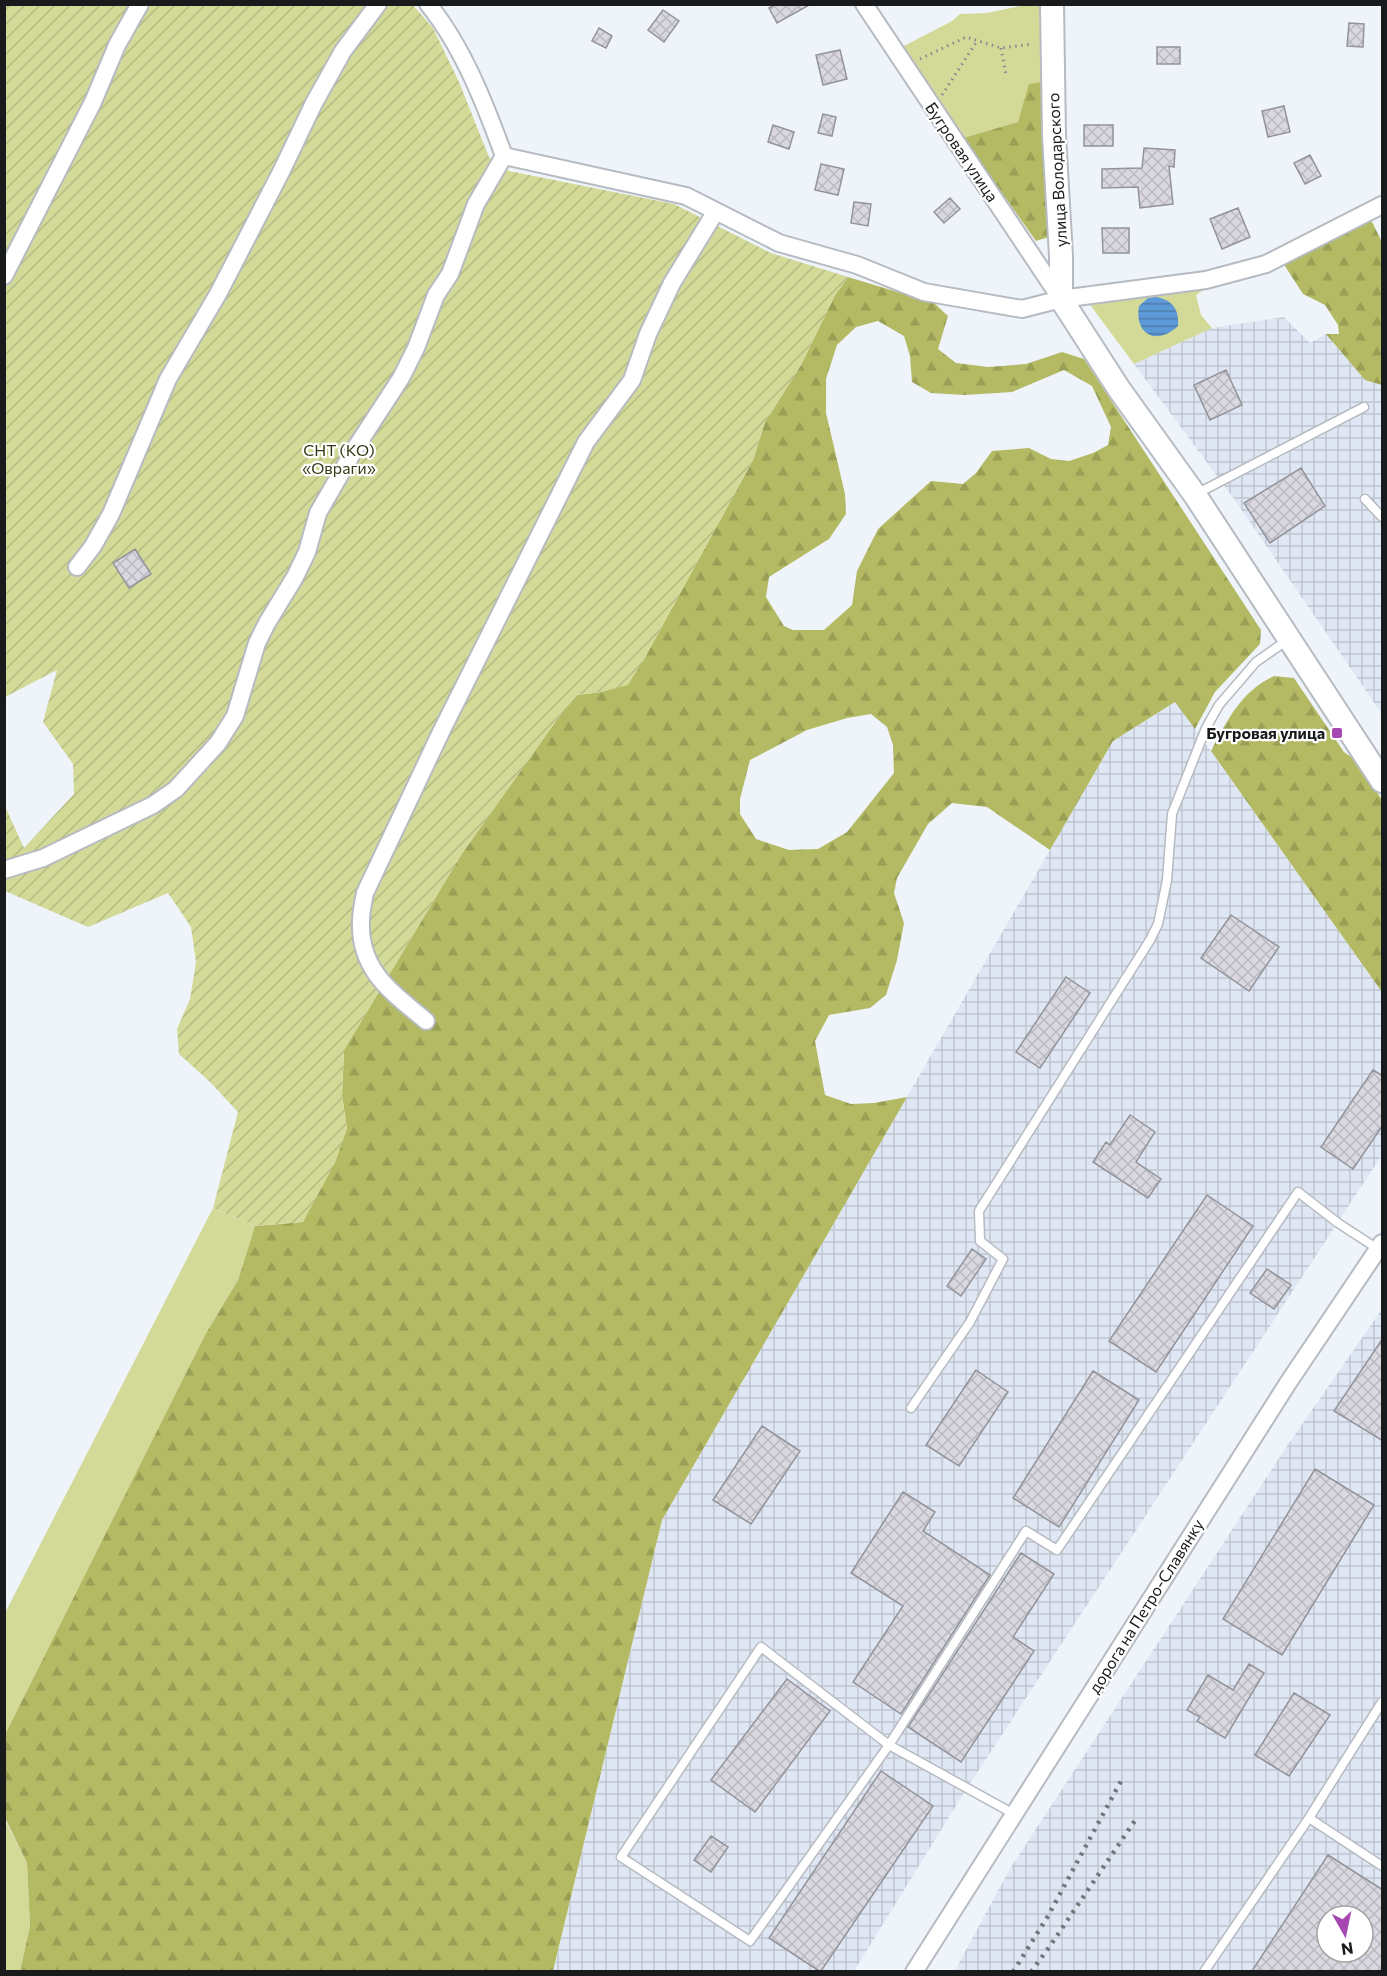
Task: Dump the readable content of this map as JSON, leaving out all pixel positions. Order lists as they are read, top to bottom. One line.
{"streets":{"street":["Бугровая улица","улица Володарского","дорога на Петро-Славянку"]},"crossings":[["Бугровая улица","улица Володарского"]],"parks":["СНТ (КО) «Овраги»"],"places":{"transit":["Бугровая улица"]},"north":"bottom"}
